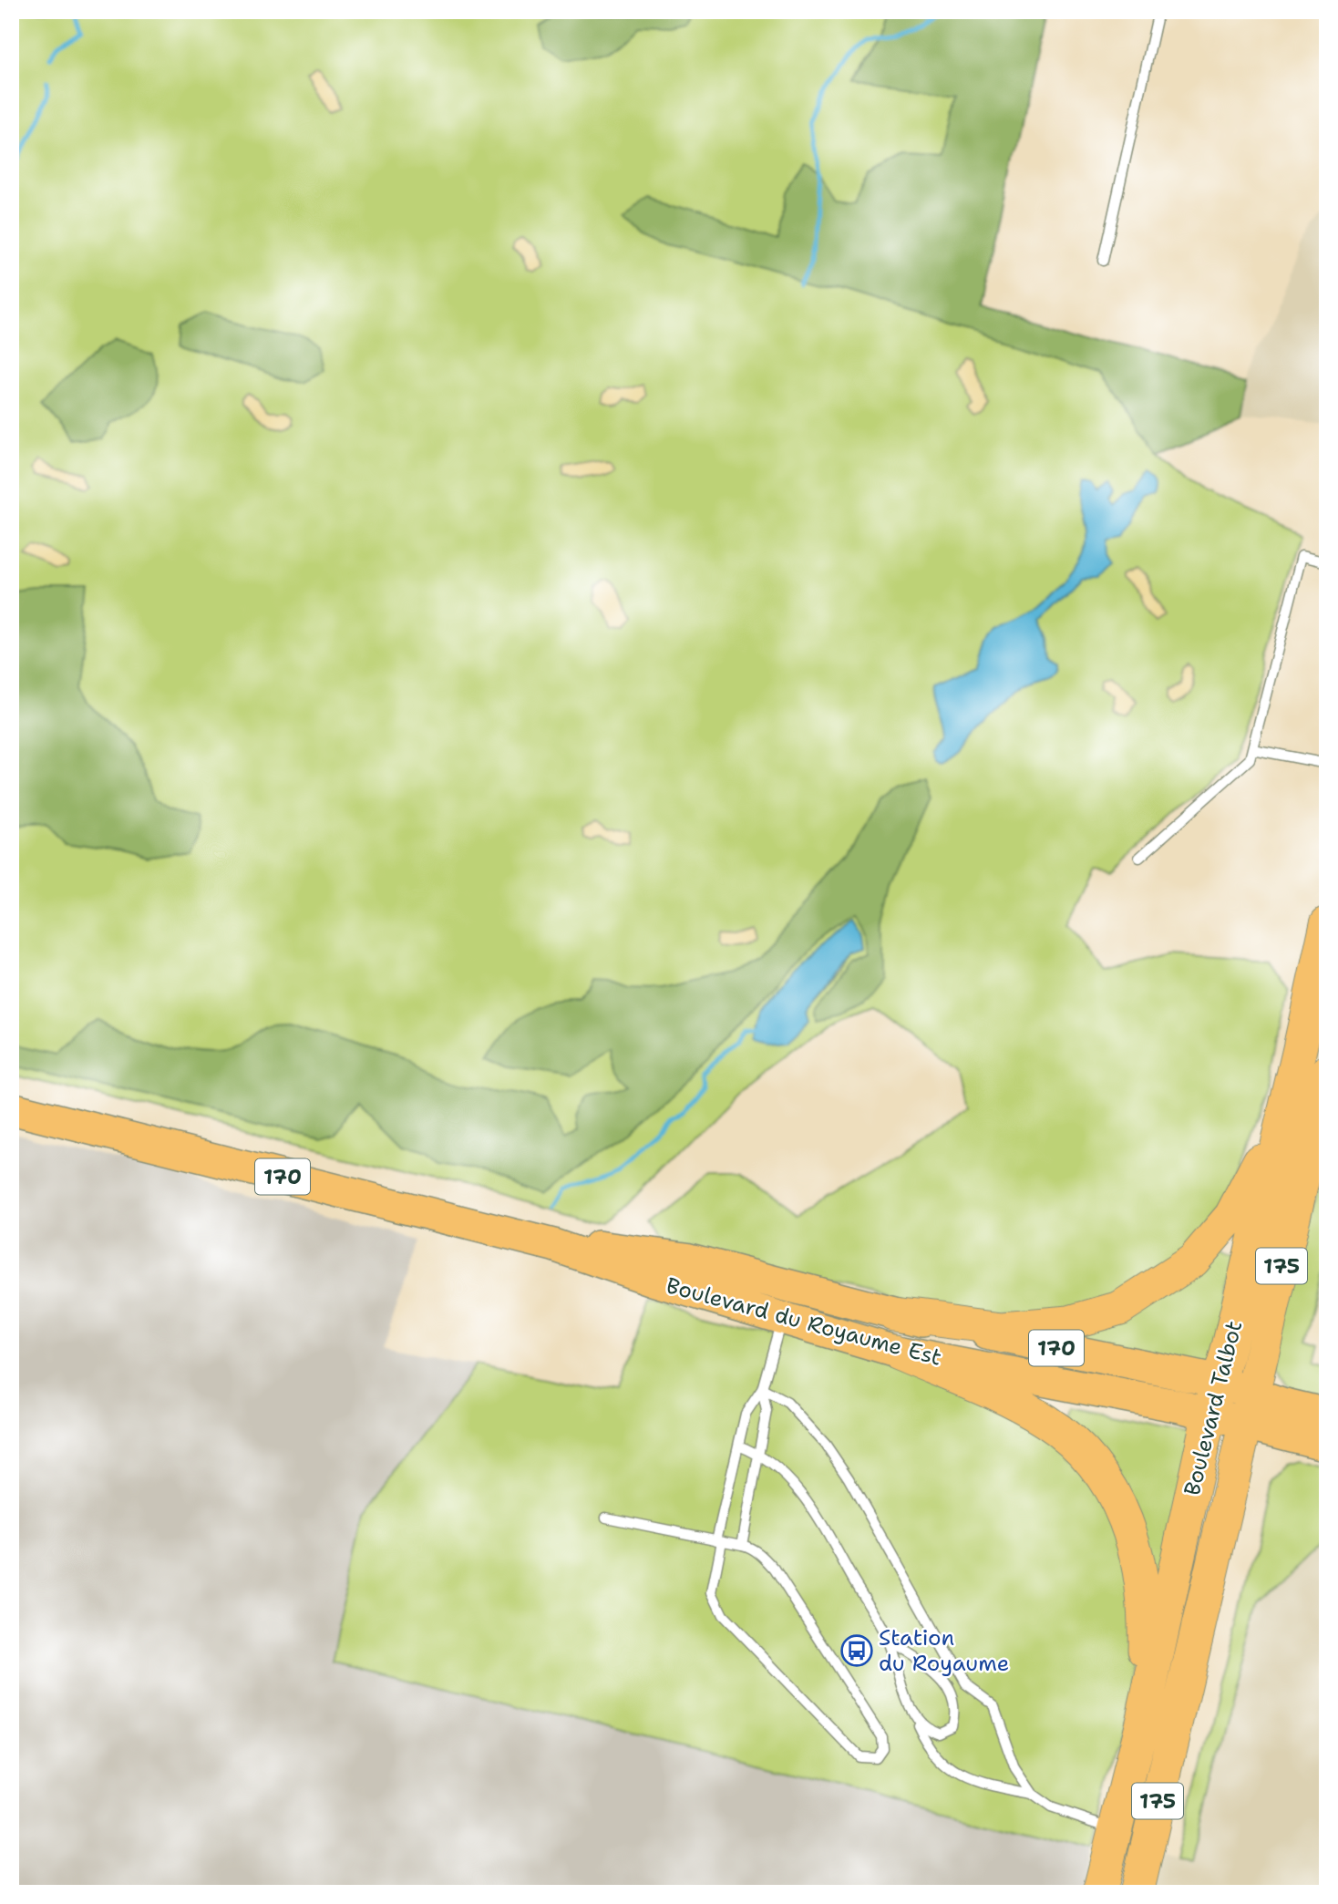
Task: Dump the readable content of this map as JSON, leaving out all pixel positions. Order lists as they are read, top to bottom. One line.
{"streets":{"highway":["175","Boulevard Talbot"],"main road":["170","Boulevard du Royaume Est"]},"crossings":[["170","Boulevard du Royaume Est"],["170","Boulevard Talbot"],["Boulevard du Royaume Est","Boulevard Talbot"]],"places":{"bus stop":["Station du Royaume"]}}
